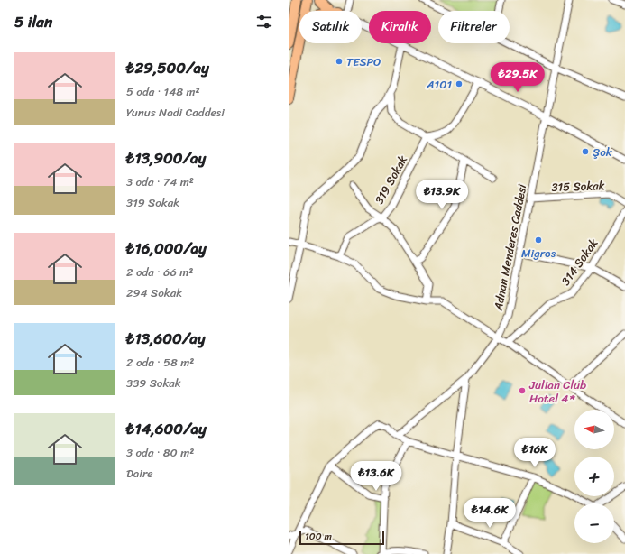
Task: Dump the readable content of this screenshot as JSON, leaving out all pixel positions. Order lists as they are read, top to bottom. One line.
{"streets":{"street":["319 Sokak","315 Sokak","Adnan Menderes Caddesi","314 Sokak"]},"crossings":[["315 Sokak","Adnan Menderes Caddesi"]],"places":["TESPO","A101","Şok","Migros","Julian Club Hotel 4*"],"scale_bar":"100 m","north":"left","page":{"heading":"5 ilan","chip":["Satılık","Kiralık","Filtreler"],"list":[{"name":"₺29,500/ay","note":"5 oda · 148 m² · Yunus Nadi Caddesi"},{"name":"₺13,900/ay","note":"3 oda · 74 m² · 319 Sokak"},{"name":"₺16,000/ay","note":"2 oda · 66 m² · 294 Sokak"},{"name":"₺13,600/ay","note":"2 oda · 58 m² · 339 Sokak"},{"name":"₺14,600/ay","note":"3 oda · 80 m² · Daire"}],"price":["₺29.5K","₺13.9K","₺16K","₺13.6K","₺14.6K"],"map_buttons":["+","−"],"scale":"100 m"}}
